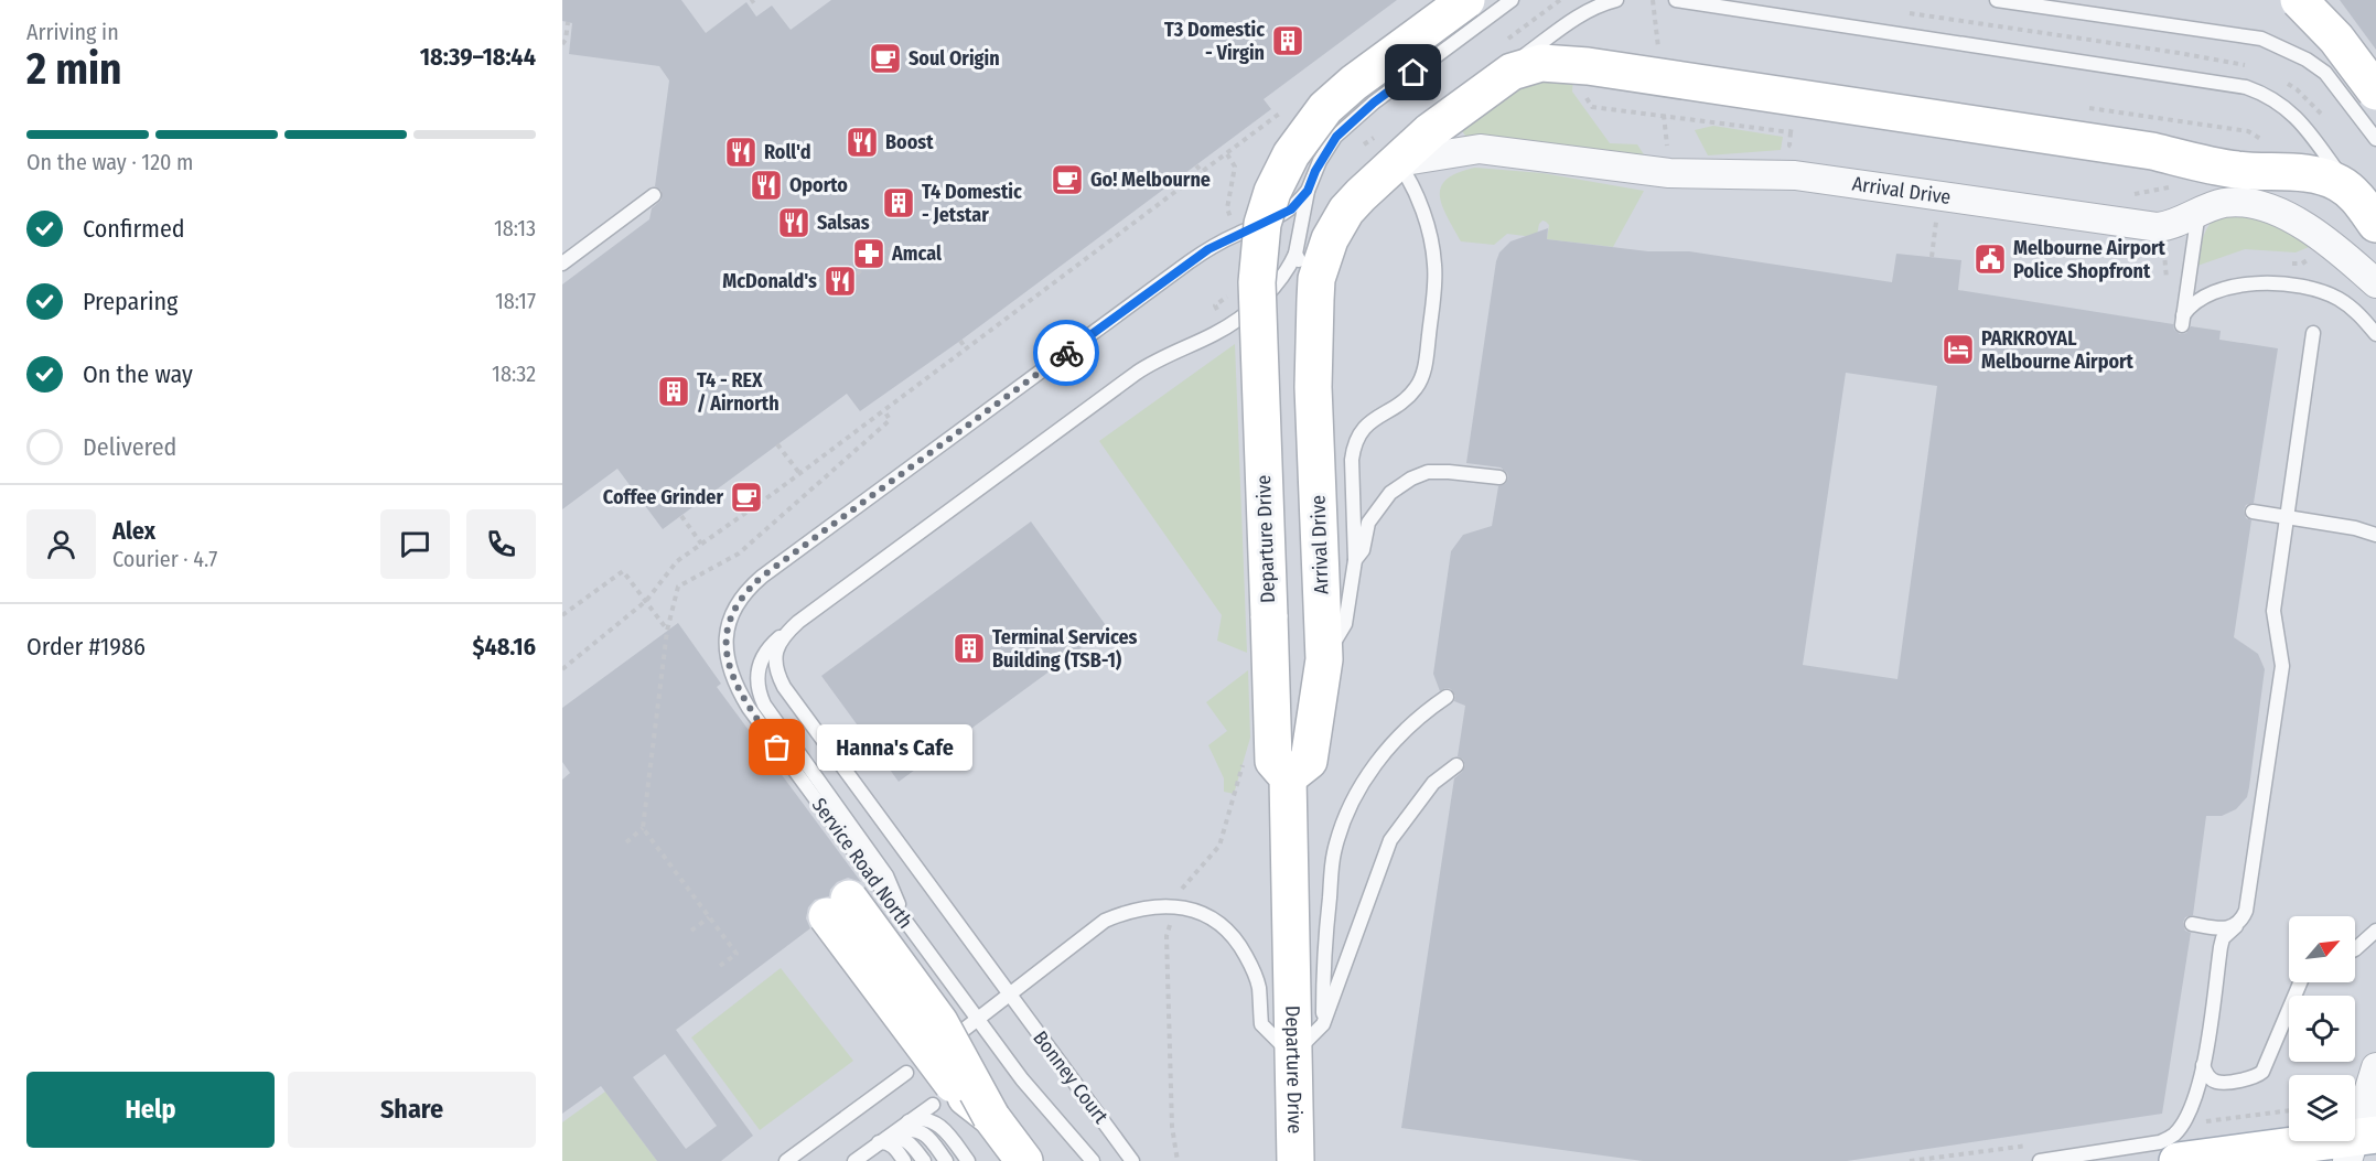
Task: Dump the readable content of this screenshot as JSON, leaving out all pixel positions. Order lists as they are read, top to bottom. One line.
{"streets":{"street":["Arrival Drive","Departure Drive"],"lane":["Service Road North","Bonney Court"]},"crossings":[["Arrival Drive","Departure Drive"],["Arrival Drive","Service Road North"],["Service Road North","Bonney Court"]],"places":{"building":["T3 Domestic - Virgin","T4 Domestic - Jetstar","T4 - REX / Airnorth","Terminal Services Building (TSB-1)"],"cafe":["Soul Origin","Go! Melbourne","Coffee Grinder"],"restaurant":["Boost","Roll'd","Oporto","Salsas","McDonald's"],"pharmacy":["Amcal"],"public building":["Melbourne Airport Police Shopfront"],"hotel":["PARKROYAL Melbourne Airport"],"other":["Hanna's Cafe"]},"north":"top right","page":{"heading":["2 min","Arriving in","18:39–18:44"],"panel":["Alex","Courier · 4.7","Order #1986","$48.16"],"bar":"On the way · 120 m","list":[["Confirmed","18:13"],["Preparing","18:17"],["On the way","18:32"],"Delivered"],"bubble":"Hanna's Cafe","buttons":["Help","Share"]}}
